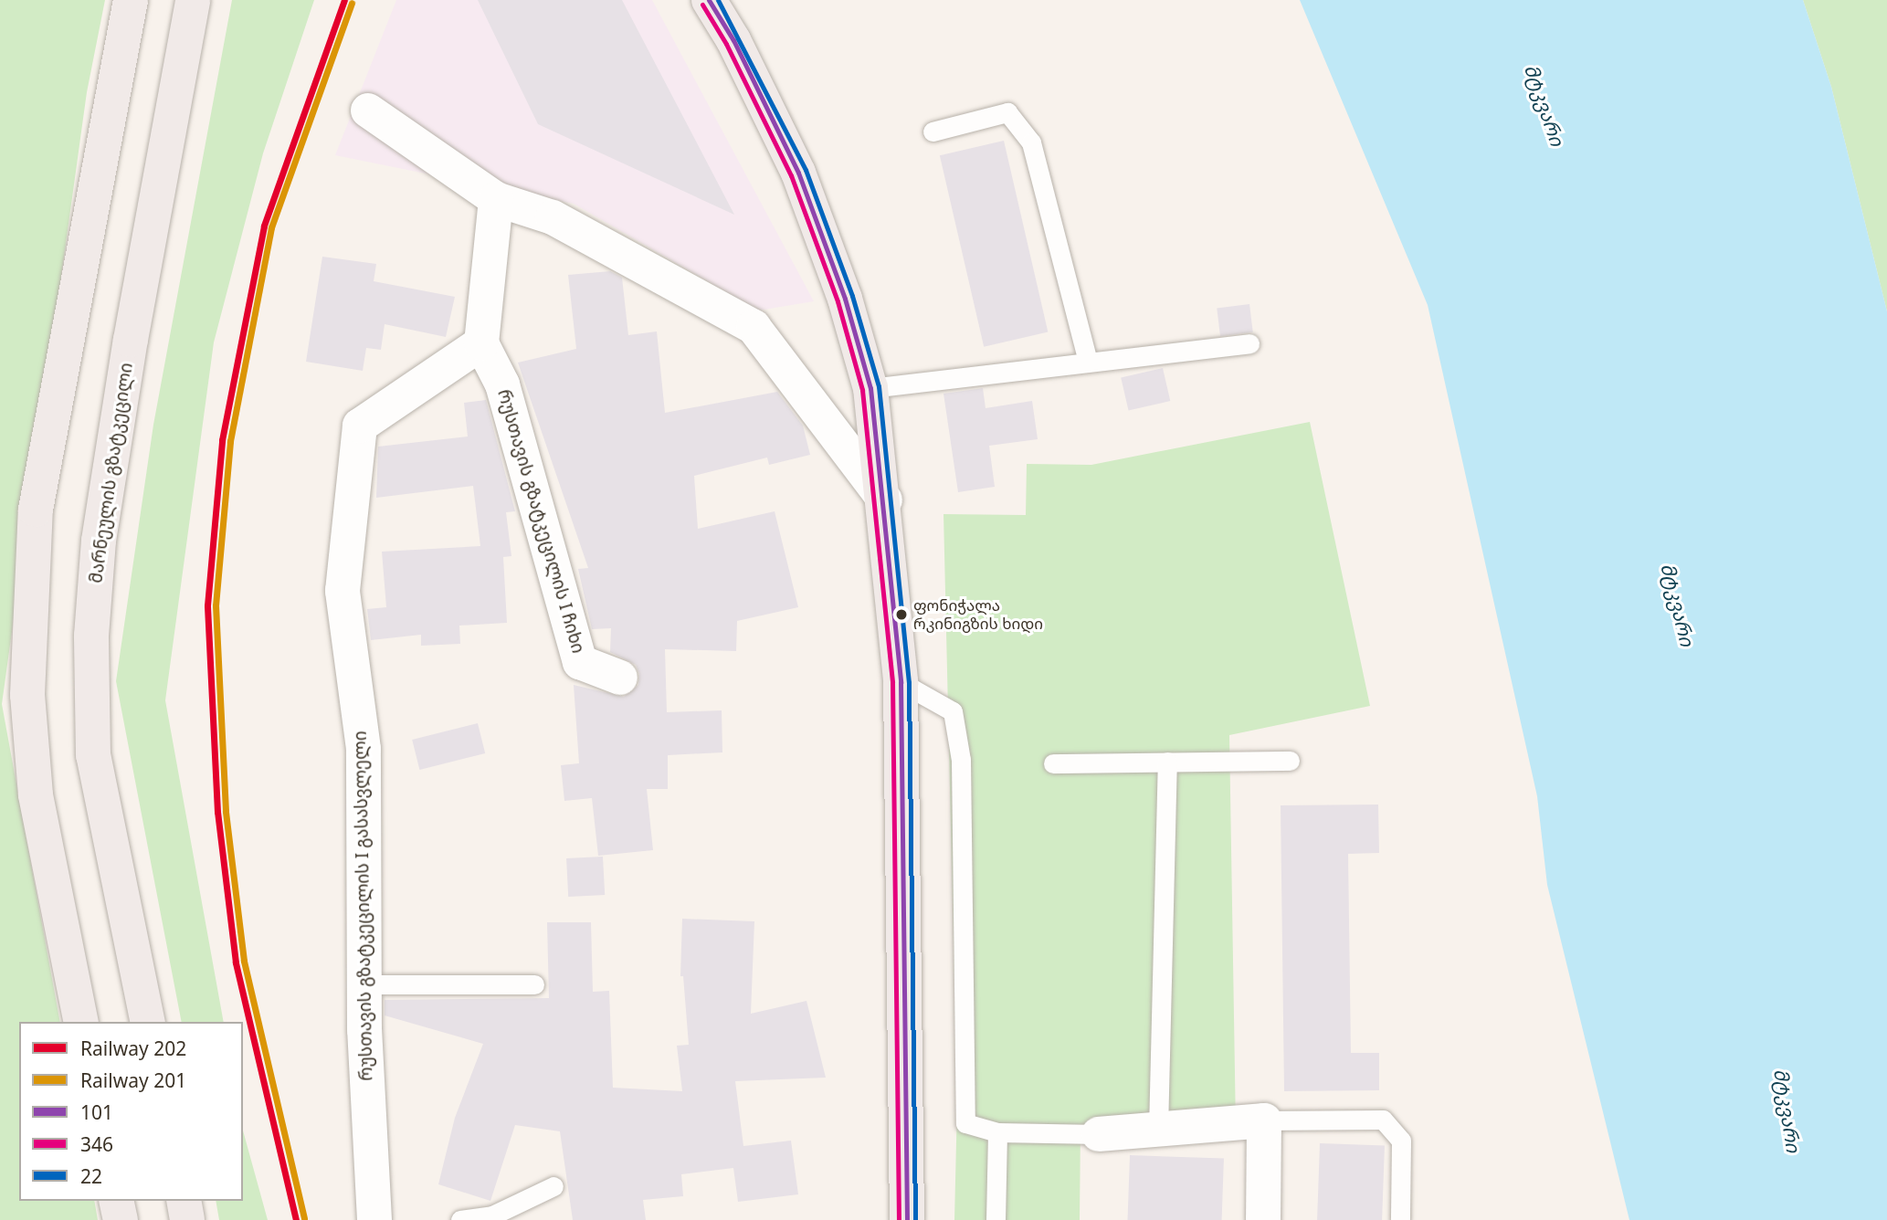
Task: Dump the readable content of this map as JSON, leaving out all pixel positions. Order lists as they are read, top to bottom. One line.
{"streets":{"highway":["მარნეულის გზატკეცილი"],"street":["რუსთავის გზატკეცილის I ჩიხი","რუსთავის გზატკეცილის I გასასვლელი"]},"crossings":[["რუსთავის გზატკეცილის I ჩიხი","რუსთავის გზატკეცილის I გასასვლელი"]],"water":["მტკვარი"],"places":["ფონიჭალა რკინიგზის ხიდი"],"lines":["rail line 202","transit line 101","transit line 22","rail line 201","transit line 346"],"legend":["Railway 202","Railway 201","101","346","22"]}
